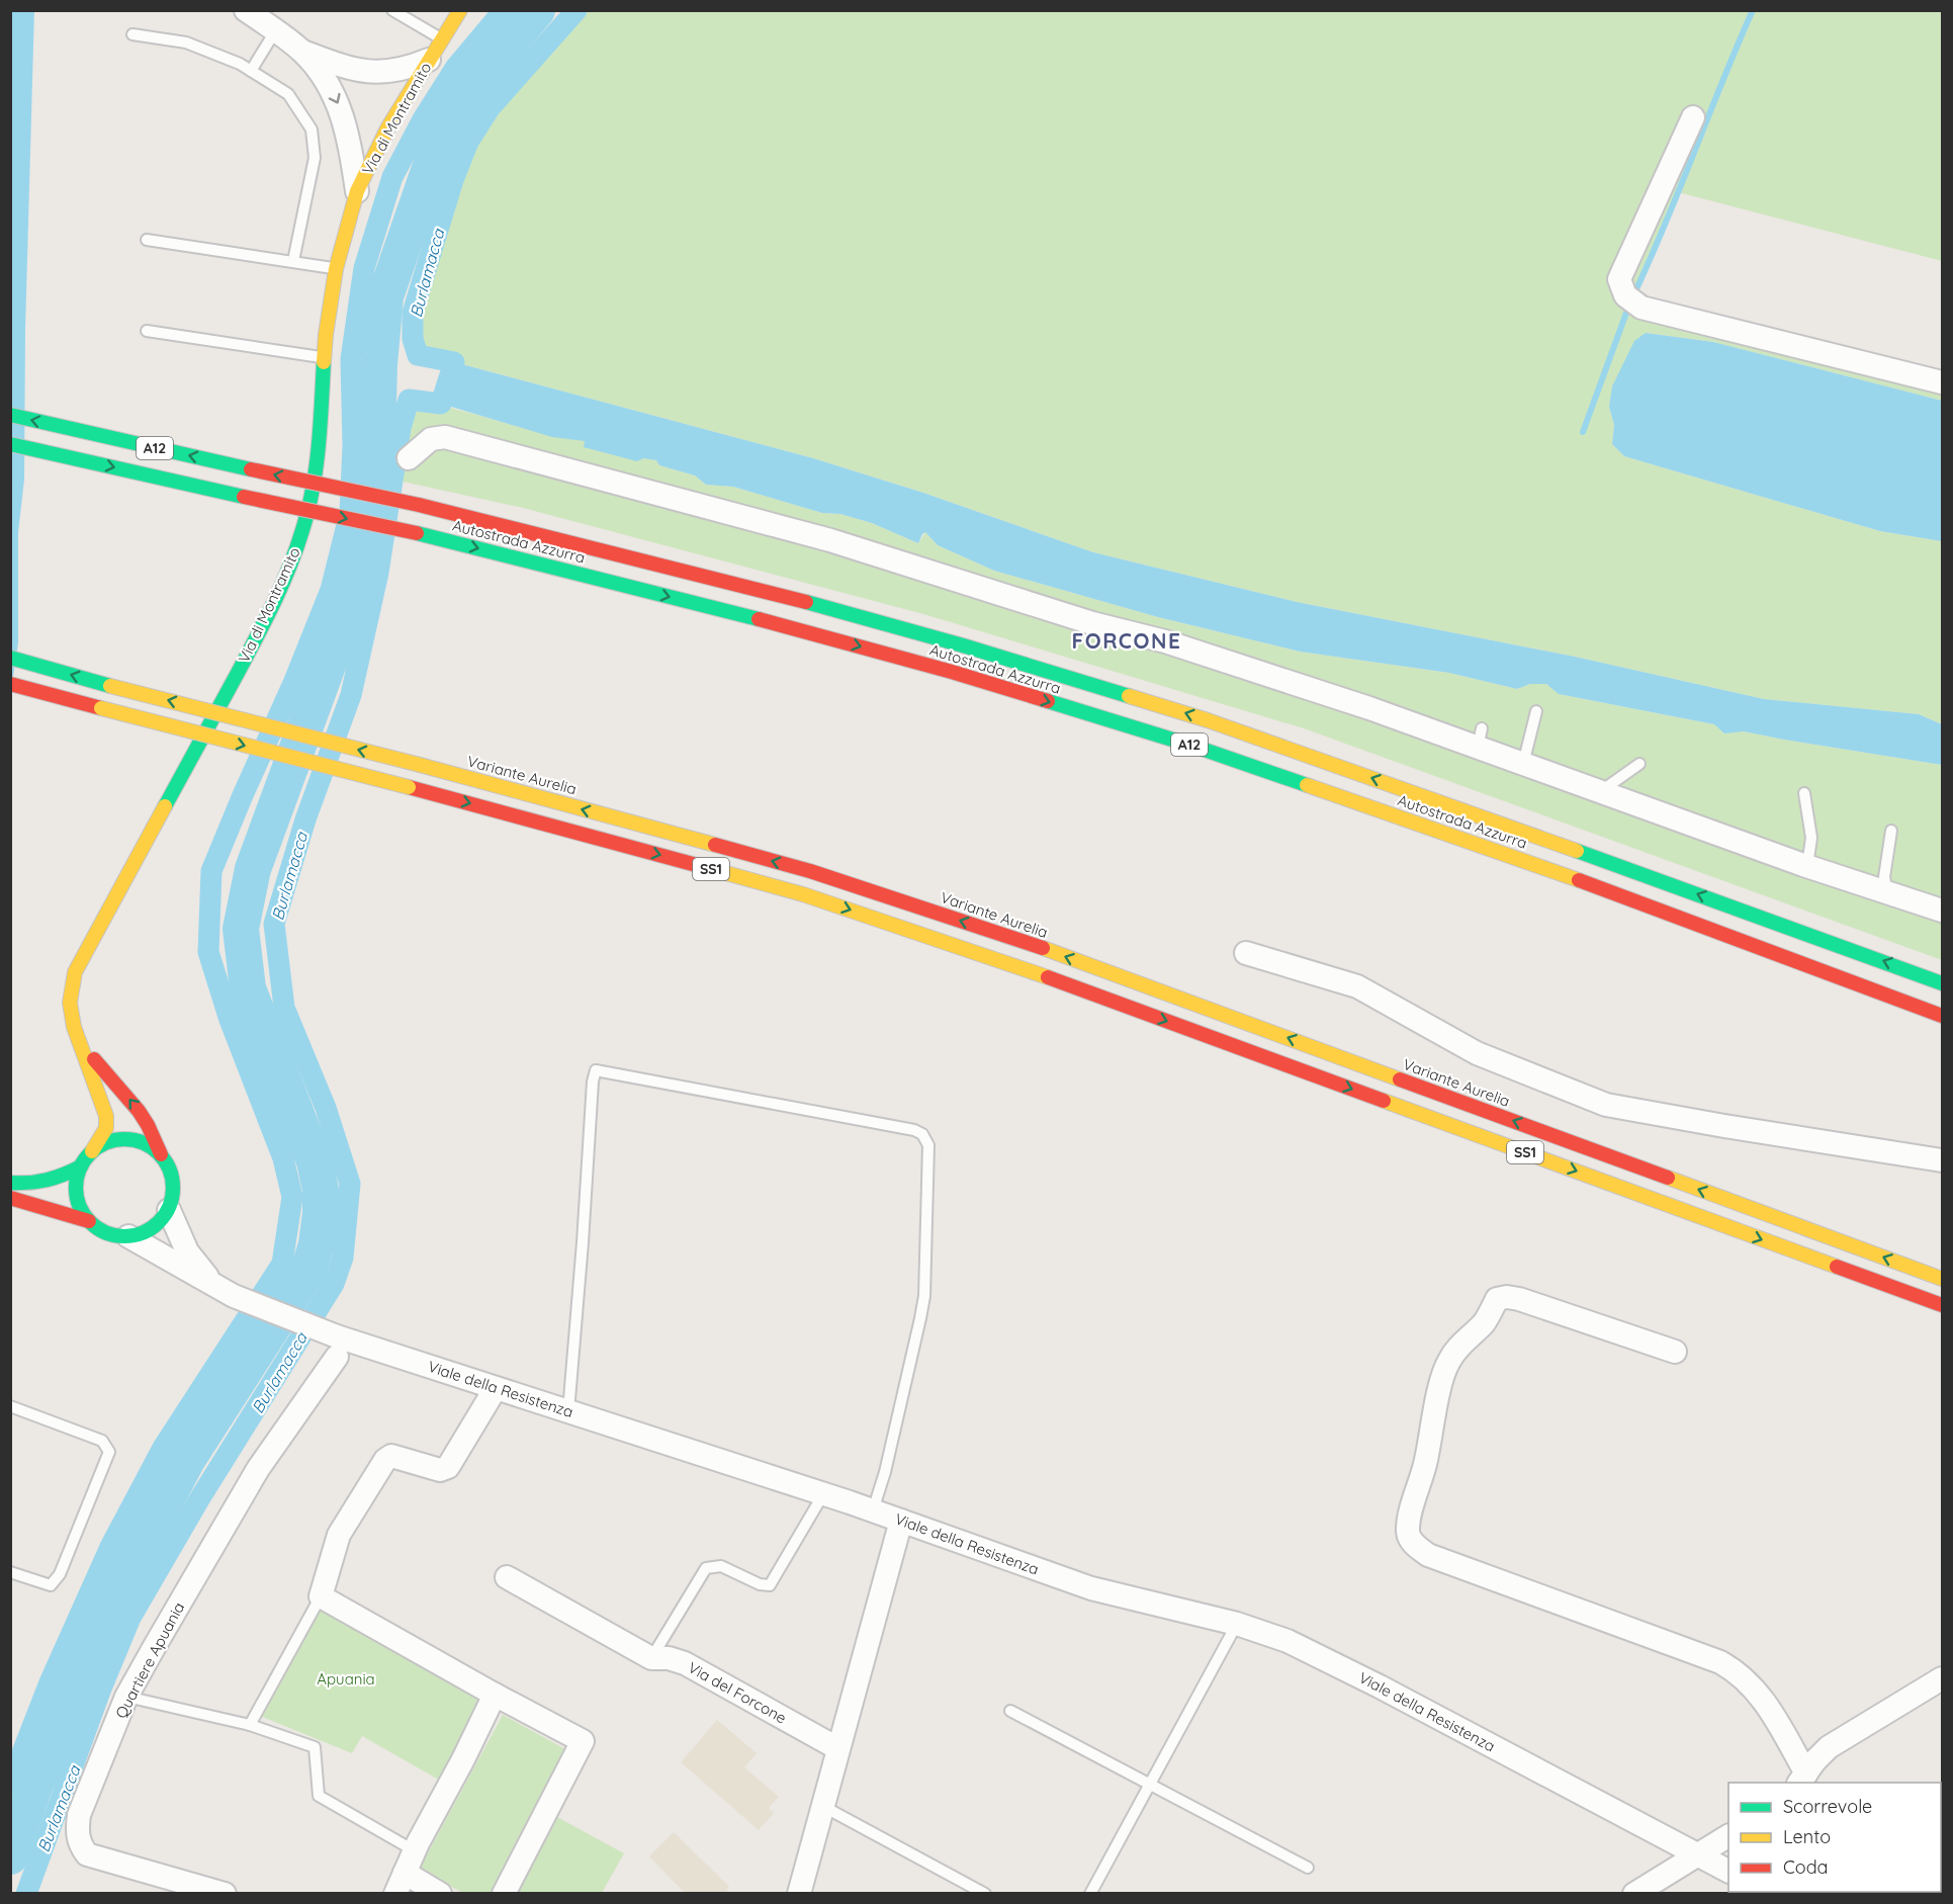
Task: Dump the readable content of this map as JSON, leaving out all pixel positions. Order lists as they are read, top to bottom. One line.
{"streets":{"main road":["Via di Montramito","A12","Autostrada Azzurra","Variante Aurelia","SS1"],"street":["Viale della Resistenza","Quartiere Apuania","Via del Forcone"]},"crossings":[["Via di Montramito","Viale della Resistenza"],["Viale della Resistenza","Quartiere Apuania"]],"districts":["FORCONE"],"water":["Burlamacca"],"parks":["Apuania"],"legend":["Scorrevole","Lento","Coda"]}
